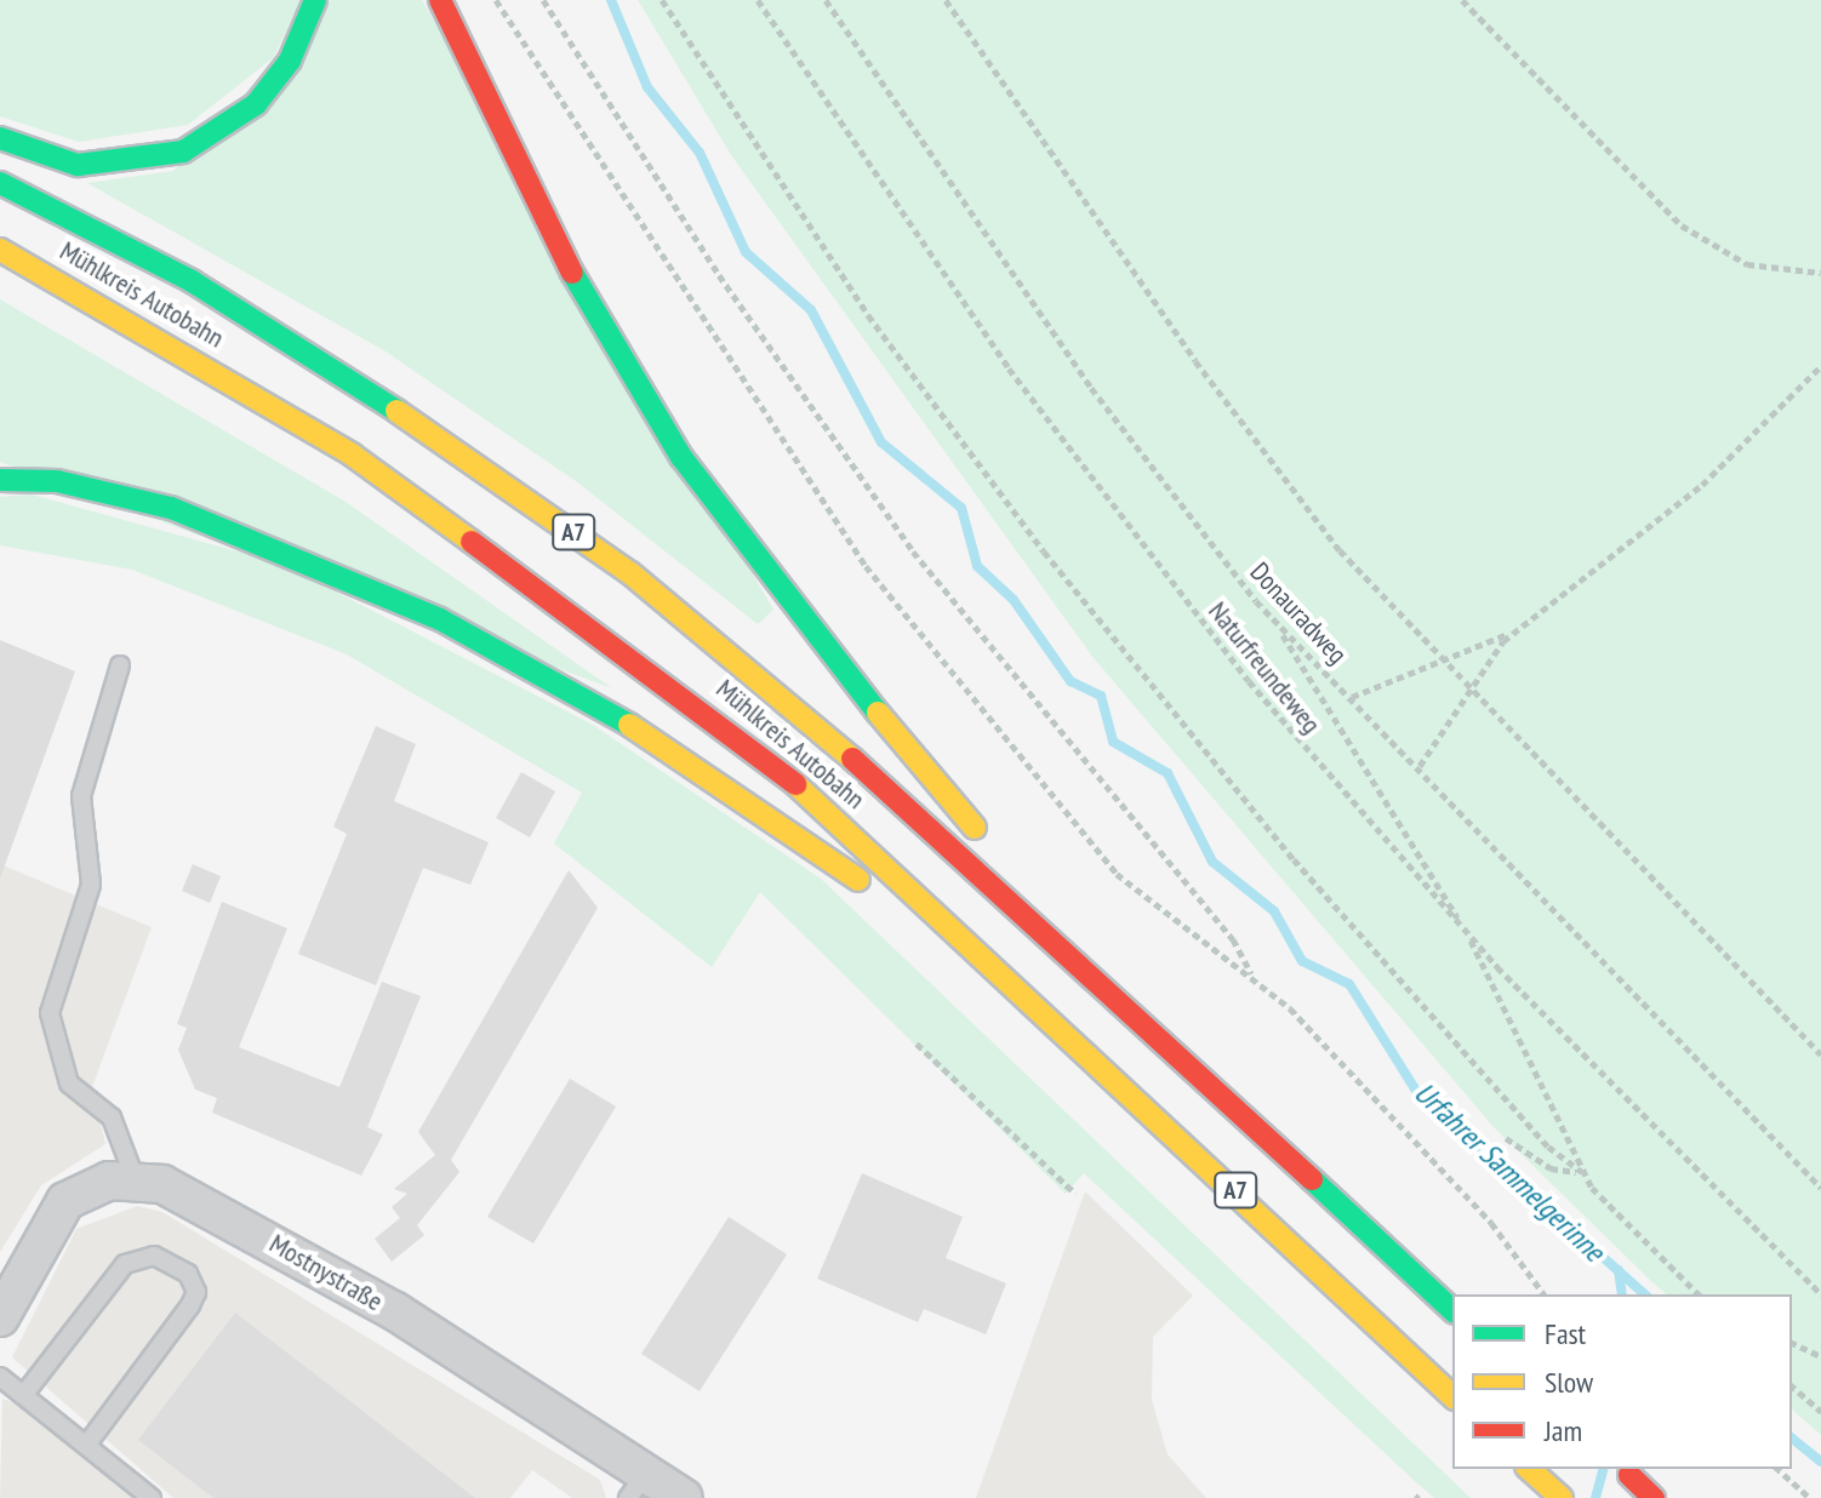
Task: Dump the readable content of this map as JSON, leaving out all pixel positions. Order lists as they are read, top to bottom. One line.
{"streets":{"highway":["Mühlkreis Autobahn","A7"],"street":["Mostnystraße"],"path":["Donauradweg","Naturfreundeweg"]},"water":["Urfahrer Sammelgerinne"],"legend":["Fast","Slow","Jam"]}
